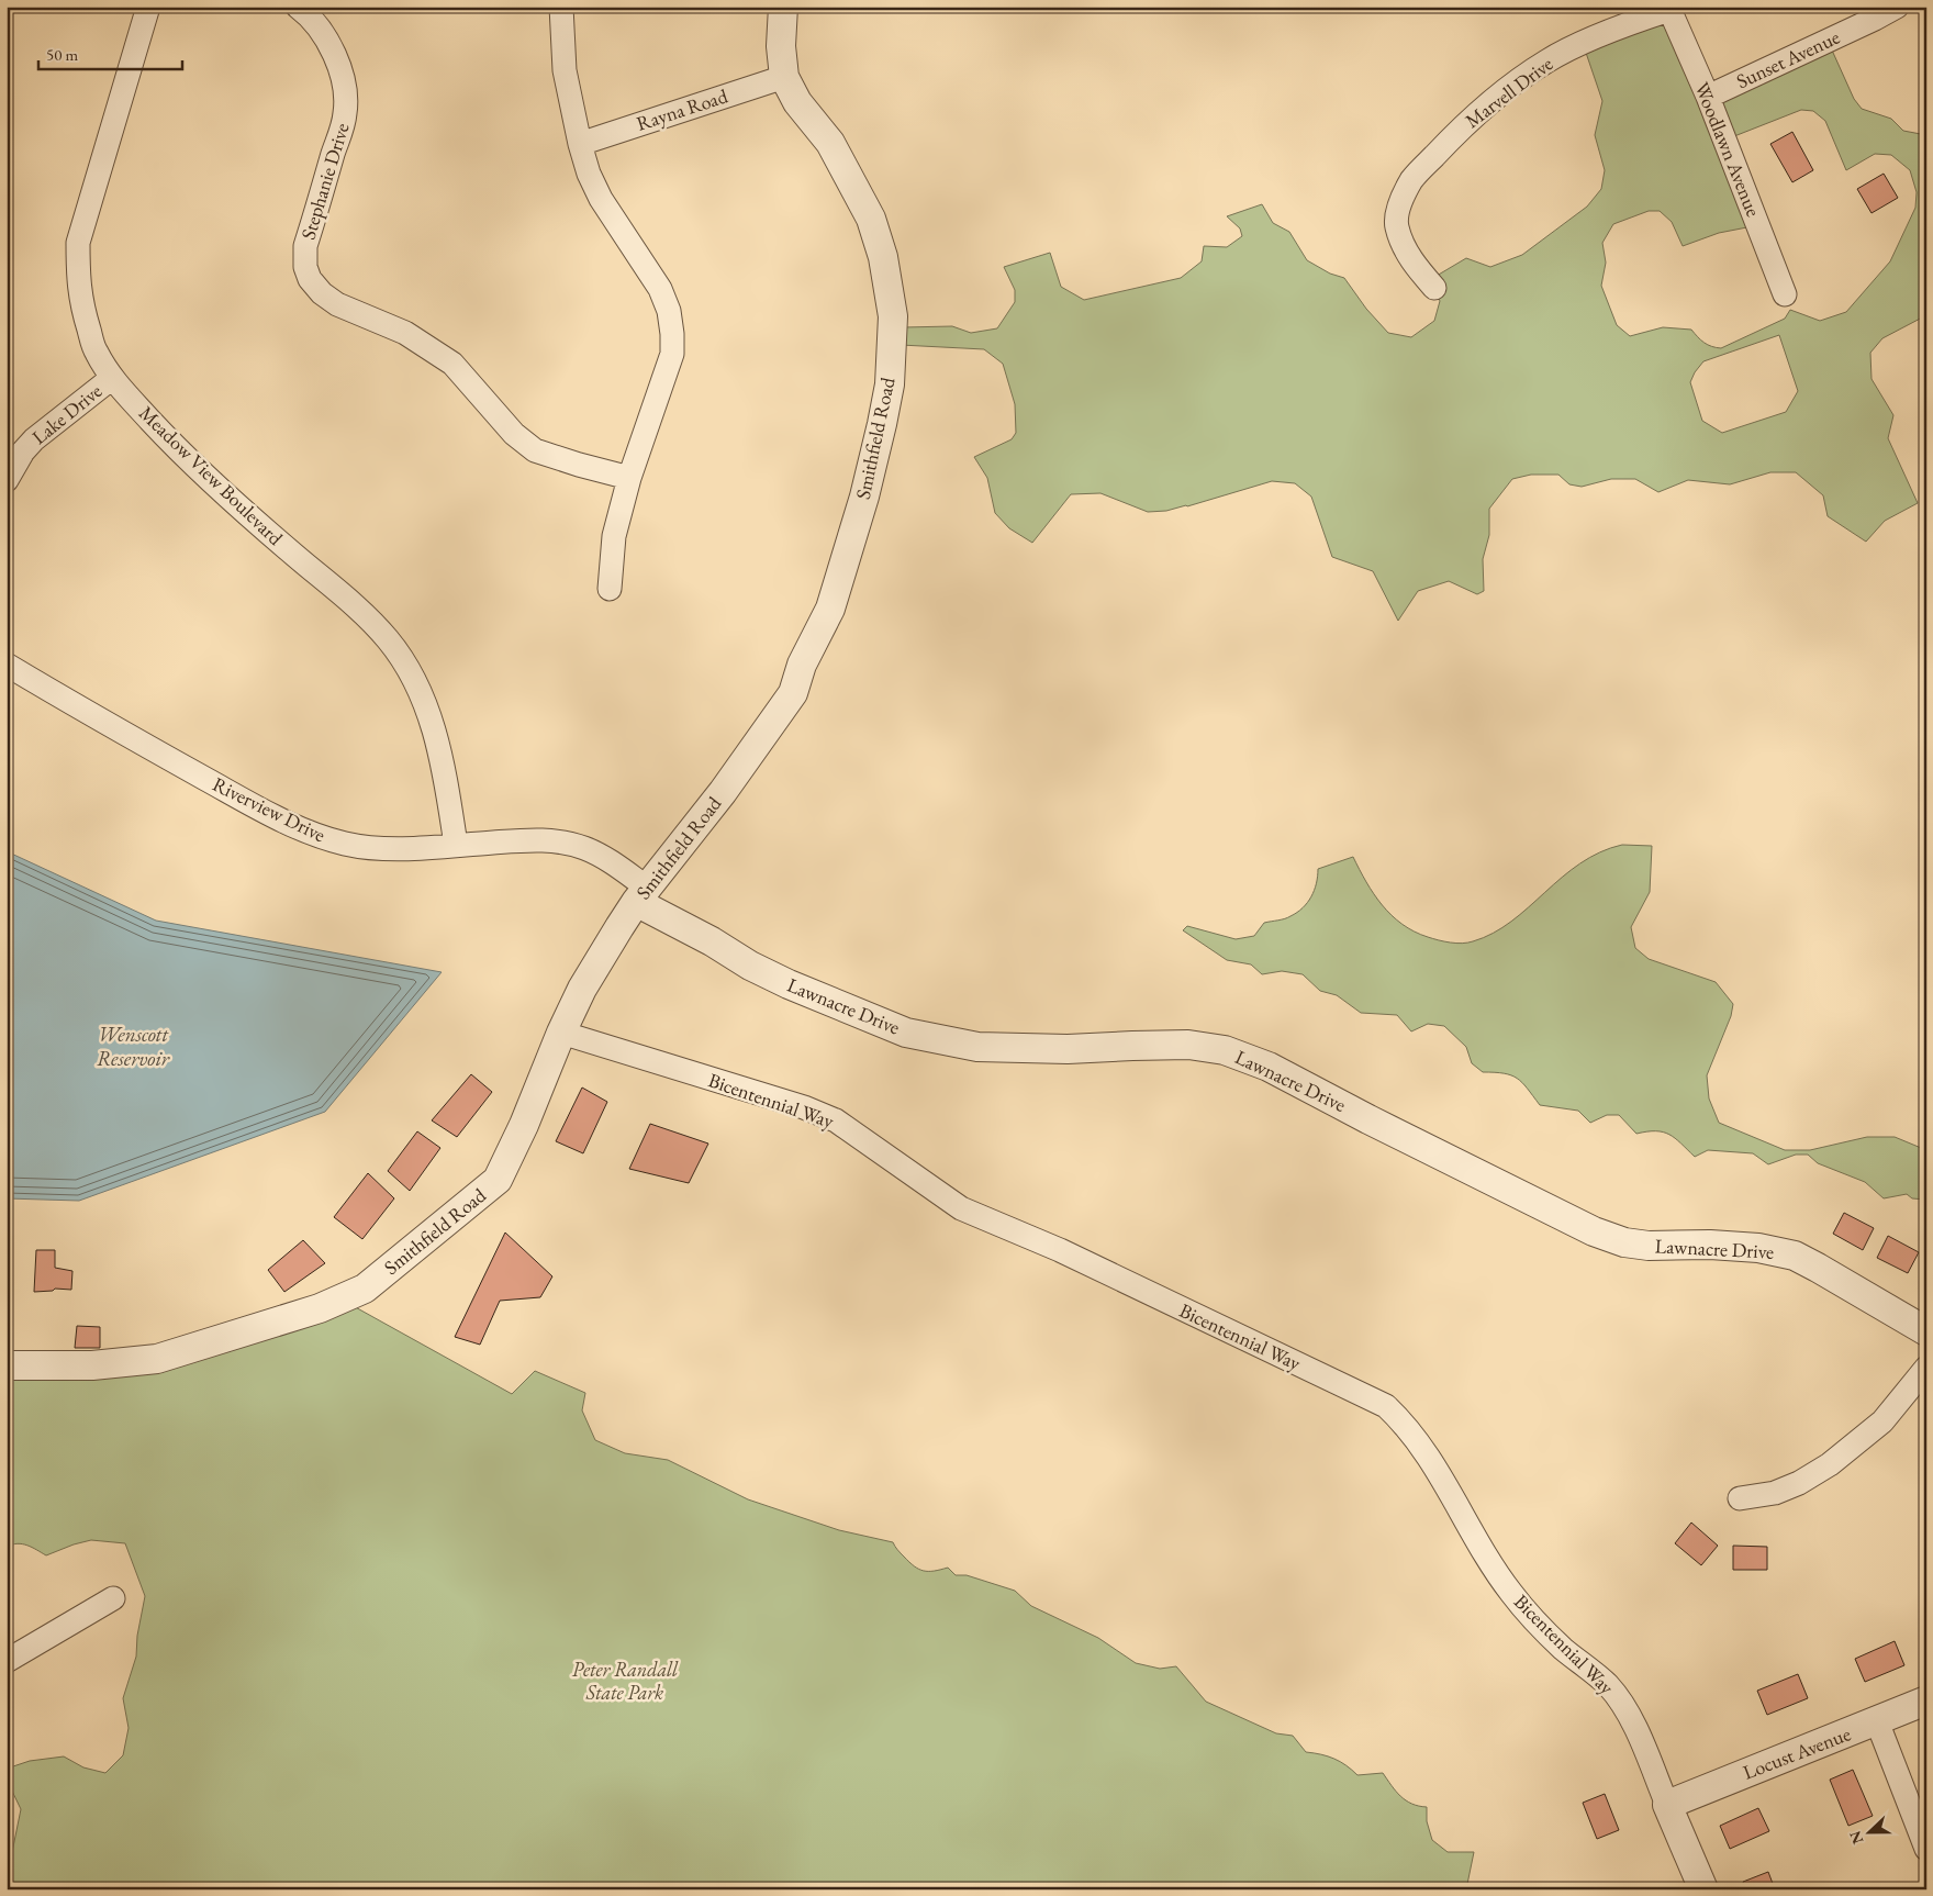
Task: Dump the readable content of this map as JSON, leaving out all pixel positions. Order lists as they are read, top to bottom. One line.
{"streets":{"street":["Sunset Avenue","Marvell Drive","Rayna Road","Woodlawn Avenue","Stephanie Drive","Lake Drive","Smithfield Road","Meadow View Boulevard","Riverview Drive","Lawnacre Drive","Bicentennial Way","Locust Avenue"]},"crossings":[["Sunset Avenue","Woodlawn Avenue"],["Marvell Drive","Woodlawn Avenue"],["Rayna Road","Smithfield Road"],["Lake Drive","Meadow View Boulevard"],["Smithfield Road","Riverview Drive"],["Smithfield Road","Lawnacre Drive"],["Smithfield Road","Bicentennial Way"],["Meadow View Boulevard","Riverview Drive"],["Riverview Drive","Lawnacre Drive"],["Bicentennial Way","Locust Avenue"]],"water":["Wenscott Reservoir"],"parks":["Peter Randall State Park"],"scale_bar":"50 m","north":"left"}
